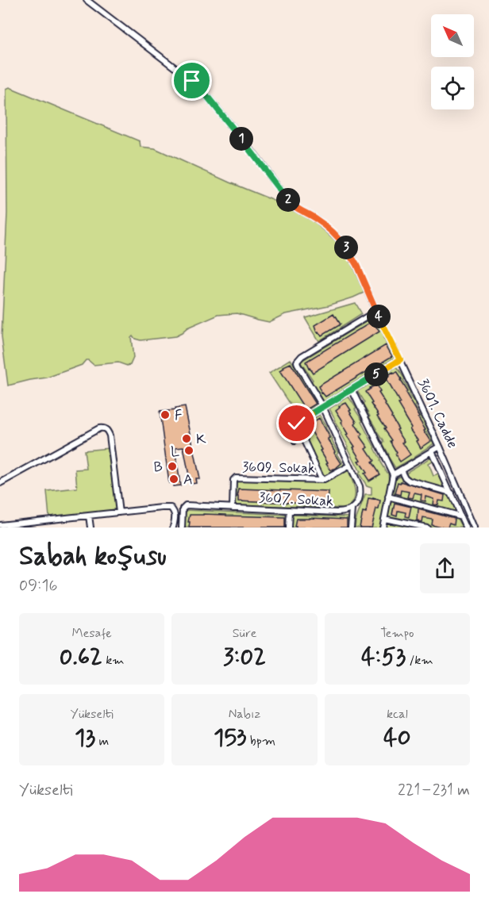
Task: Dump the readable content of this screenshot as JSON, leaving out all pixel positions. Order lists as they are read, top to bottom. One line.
{"streets":{"street":["3601. Cadde","3609. Sokak","3607. Sokak"]},"crossings":[["3601. Cadde","3607. Sokak"],["3609. Sokak","3607. Sokak"]],"places":["F","K","L","B","A"],"north":"top left","page":{"pins":["1","2","3","4","5"],"heading":["Sabah koşusu","09:16"],"stats":[["Mesafe","0.62 km"],["Süre","3:02"],["Tempo","4:53 /km"],["Yükselti","13 m"],["Nabız","153 bpm"],["kcal","40"]],"chart":["Yükselti","221–231 m"]}}
